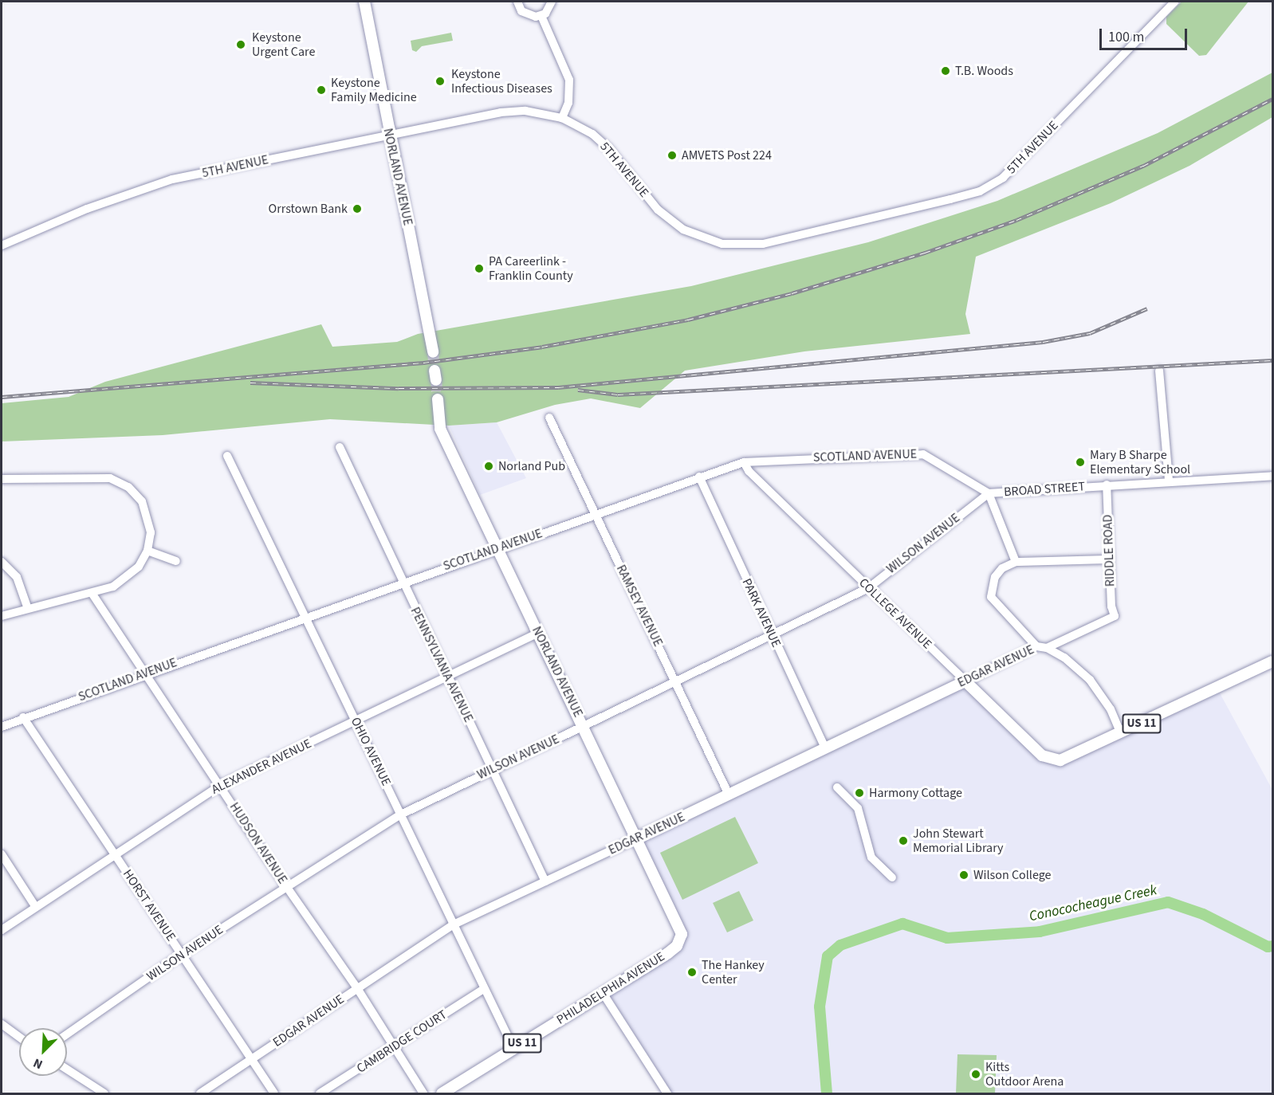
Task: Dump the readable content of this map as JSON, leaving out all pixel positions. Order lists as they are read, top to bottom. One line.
{"streets":{"main road":["NORLAND AVENUE","COLLEGE AVENUE","EDGAR AVENUE","US 11","PHILADELPHIA AVENUE"],"street":["5TH AVENUE","SCOTLAND AVENUE","BROAD STREET","WILSON AVENUE","RIDDLE ROAD","RAMSEY AVENUE","PARK AVENUE","PENNSYLVANIA AVENUE","OHIO AVENUE","ALEXANDER AVENUE","HUDSON AVENUE","HORST AVENUE","CAMBRIDGE COURT"]},"crossings":[["5TH AVENUE","NORLAND AVENUE"],["NORLAND AVENUE","SCOTLAND AVENUE"],["NORLAND AVENUE","WILSON AVENUE"],["NORLAND AVENUE","EDGAR AVENUE"],["NORLAND AVENUE","ALEXANDER AVENUE"],["NORLAND AVENUE","PHILADELPHIA AVENUE"],["SCOTLAND AVENUE","BROAD STREET"],["SCOTLAND AVENUE","WILSON AVENUE"],["SCOTLAND AVENUE","RAMSEY AVENUE"],["SCOTLAND AVENUE","PARK AVENUE"],["SCOTLAND AVENUE","COLLEGE AVENUE"],["SCOTLAND AVENUE","PENNSYLVANIA AVENUE"],["SCOTLAND AVENUE","OHIO AVENUE"],["SCOTLAND AVENUE","HUDSON AVENUE"],["SCOTLAND AVENUE","HORST AVENUE"],["BROAD STREET","WILSON AVENUE"],["BROAD STREET","RIDDLE ROAD"],["WILSON AVENUE","RAMSEY AVENUE"],["WILSON AVENUE","PARK AVENUE"],["WILSON AVENUE","COLLEGE AVENUE"],["WILSON AVENUE","PENNSYLVANIA AVENUE"],["WILSON AVENUE","OHIO AVENUE"],["WILSON AVENUE","HUDSON AVENUE"],["WILSON AVENUE","HORST AVENUE"],["RIDDLE ROAD","EDGAR AVENUE"],["RAMSEY AVENUE","EDGAR AVENUE"],["PARK AVENUE","EDGAR AVENUE"],["COLLEGE AVENUE","EDGAR AVENUE"],["COLLEGE AVENUE","US 11"],["PENNSYLVANIA AVENUE","EDGAR AVENUE"],["PENNSYLVANIA AVENUE","ALEXANDER AVENUE"],["EDGAR AVENUE","OHIO AVENUE"],["EDGAR AVENUE","HUDSON AVENUE"],["EDGAR AVENUE","HORST AVENUE"],["OHIO AVENUE","ALEXANDER AVENUE"],["OHIO AVENUE","PHILADELPHIA AVENUE"],["OHIO AVENUE","CAMBRIDGE COURT"],["ALEXANDER AVENUE","HUDSON AVENUE"],["ALEXANDER AVENUE","HORST AVENUE"],["HUDSON AVENUE","CAMBRIDGE COURT"]],"water":["Conococheague Creek"],"places":["Keystone Urgent Care","T.B. Woods","Keystone Infectious Diseases","Keystone Family Medicine","AMVETS Post 224","Orrstown Bank","PA Careerlink - Franklin County","Mary B Sharpe Elementary School","Norland Pub","Harmony Cottage","John Stewart Memorial Library","Wilson College","The Hankey Center","Kitts Outdoor Arena"],"scale_bar":"100 m","north":"bottom left"}
